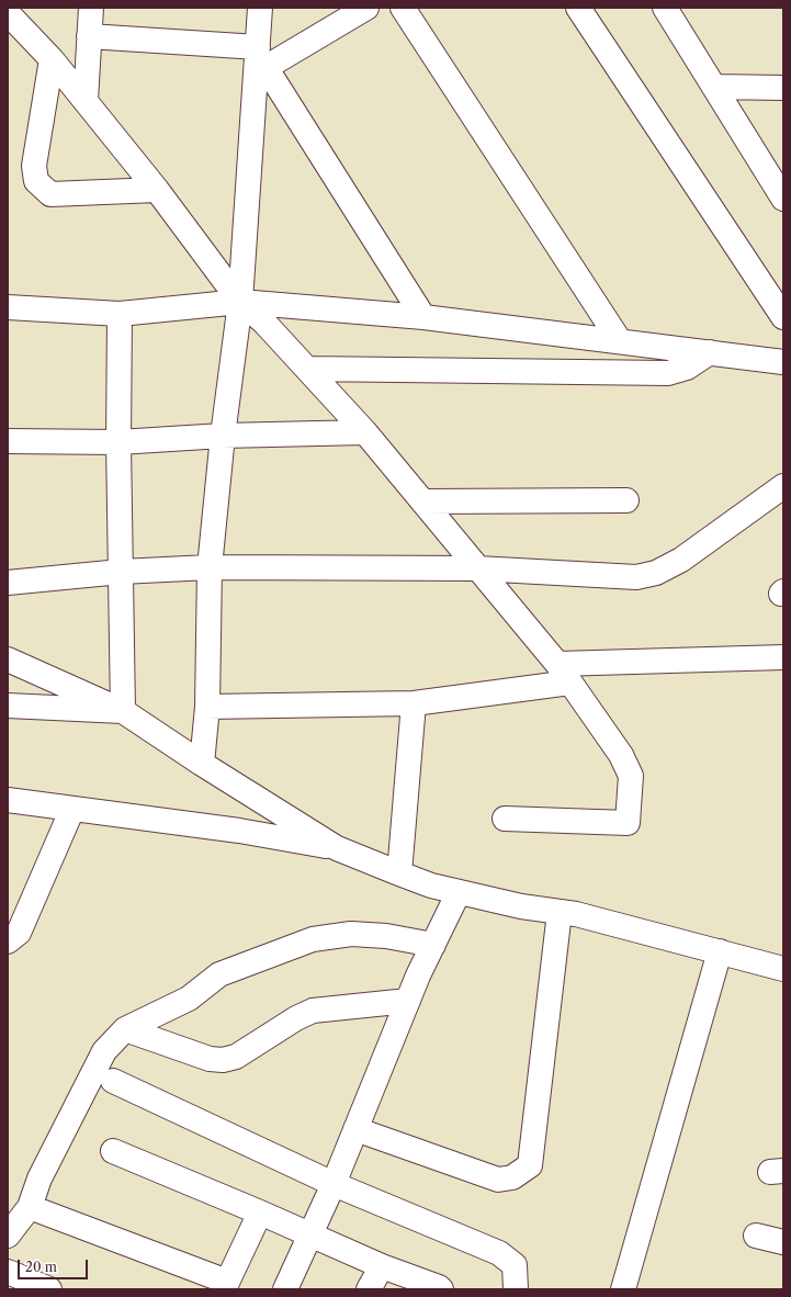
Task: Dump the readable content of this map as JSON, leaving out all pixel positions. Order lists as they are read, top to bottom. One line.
{"scale_bar":"20 m"}
